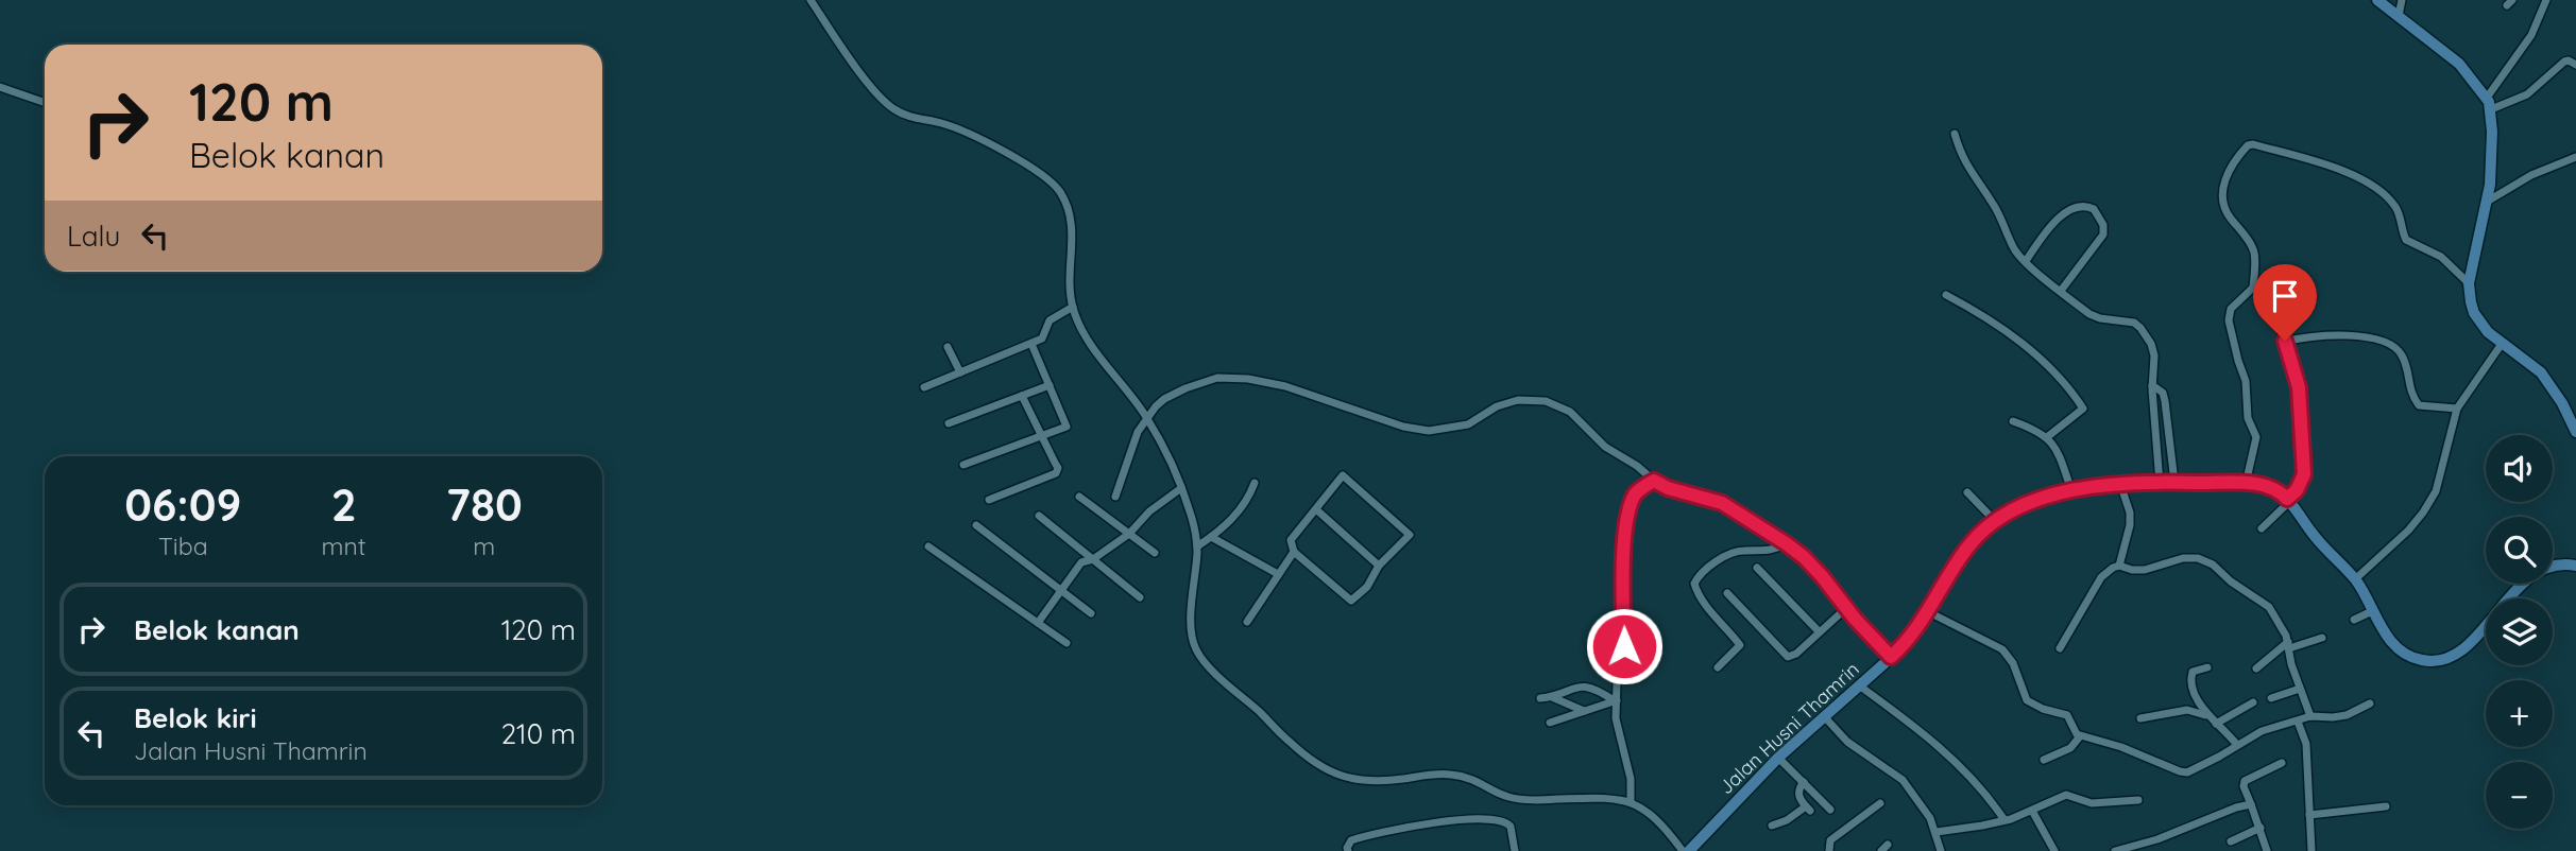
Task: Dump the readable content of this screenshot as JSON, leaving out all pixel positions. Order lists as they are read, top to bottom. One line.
{"streets":{"street":["Jalan Husni Thamrin"]},"page":{"turn":["120 m","Belok kanan"],"then":"Lalu","map_buttons":["+","−"],"eta":["06:09","Tiba","2","mnt","780","m"],"list":[{"name":"Belok kanan","value":"120 m"},{"name":"Belok kiri","note":"Jalan Husni Thamrin","value":"210 m"}]}}
